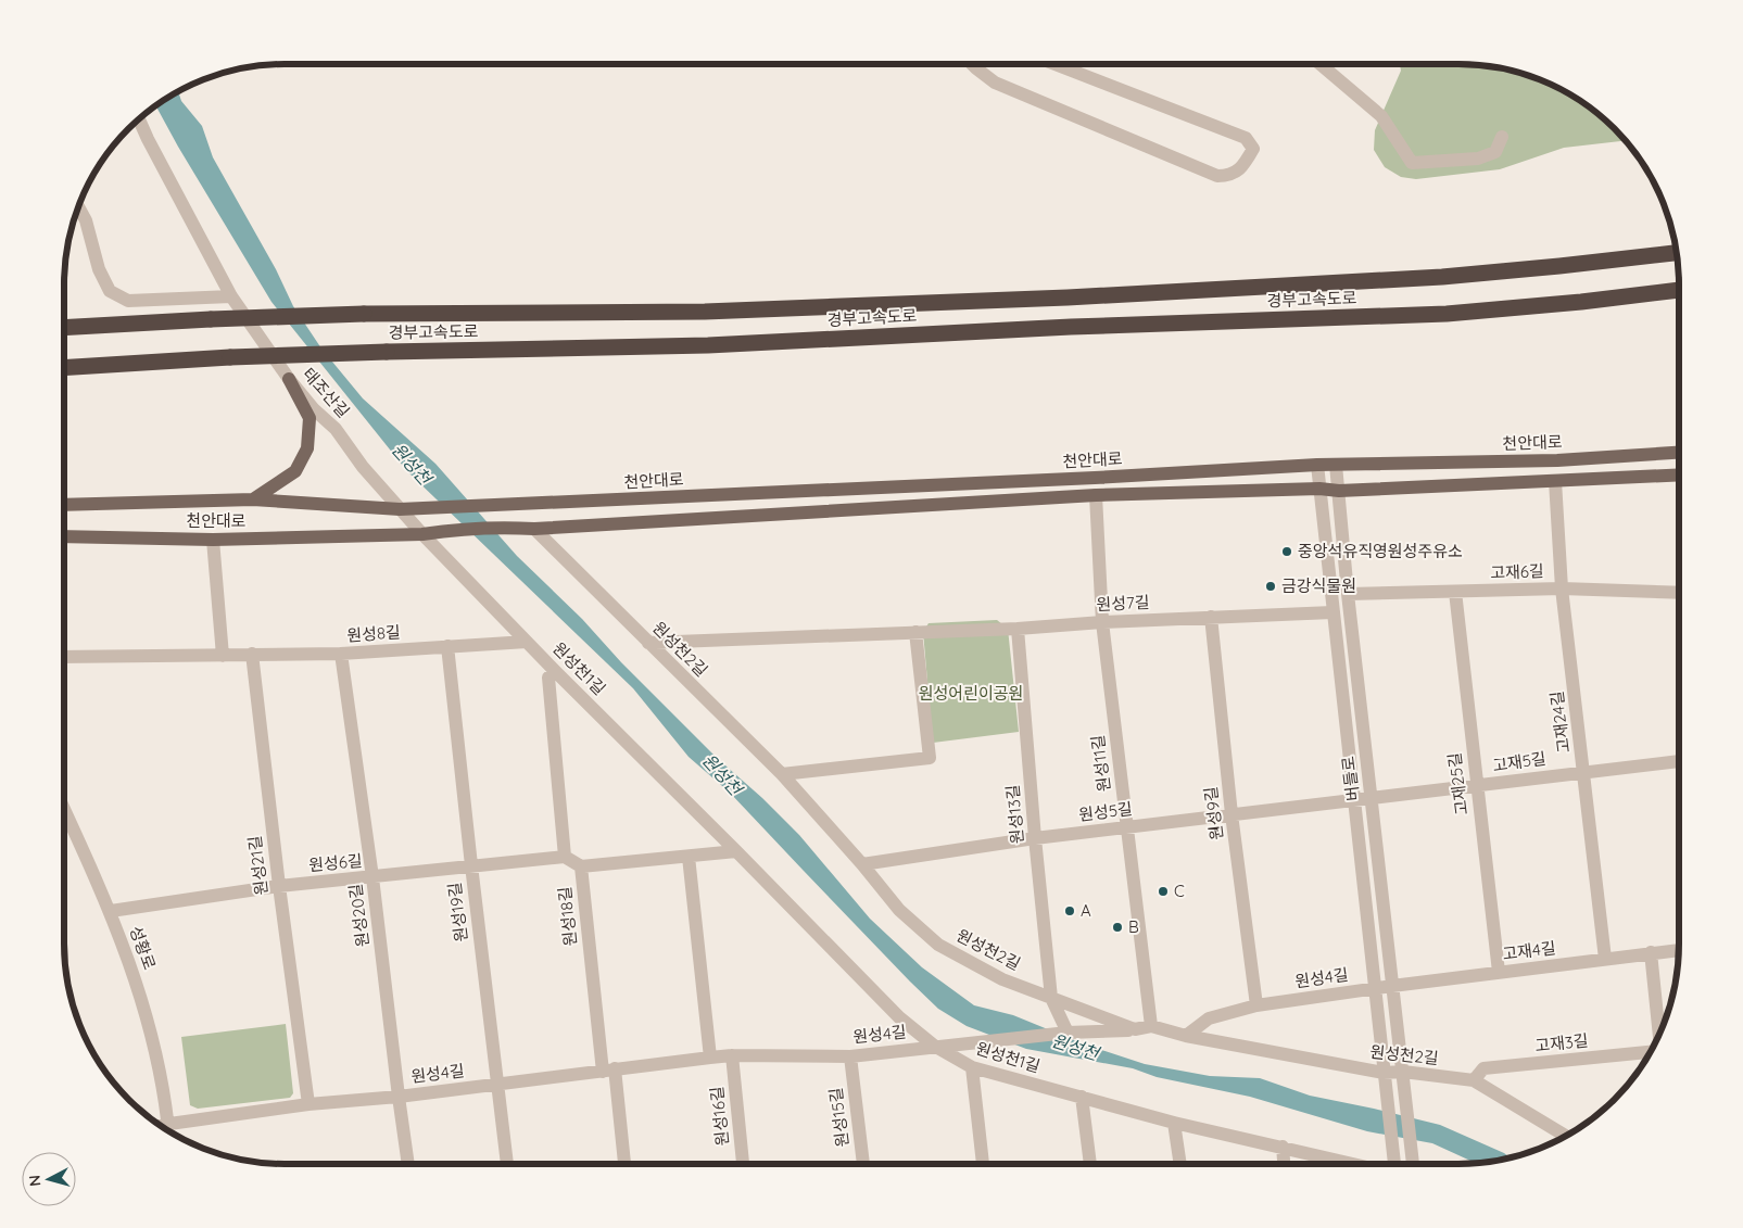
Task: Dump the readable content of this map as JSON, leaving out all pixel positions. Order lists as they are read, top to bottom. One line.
{"streets":{"highway":["경부고속도로"],"main road":["천안대로"],"street":["태조산길","고재6길","원성7길","원성8길","원성천2길","원성천1길","고재24길","고재5길","원성11길","버들로","고재25길","원성5길","원성9길","원성13길","원성6길","원성21길","원성19길","원성20길","원성18길","성황로","고재4길","원성4길","고재3길","원성16길","원성15길"]},"crossings":[["태조산길","천안대로"],["태조산길","원성천1길"],["천안대로","원성천2길"],["천안대로","원성천1길"],["천안대로","버들로"],["고재6길","고재24길"],["고재6길","버들로"],["고재6길","고재25길"],["원성7길","원성천2길"],["원성7길","원성11길"],["원성7길","버들로"],["원성7길","원성9길"],["원성7길","원성13길"],["원성8길","원성천1길"],["원성8길","원성21길"],["원성8길","원성19길"],["원성8길","원성20길"],["원성천2길","원성11길"],["원성천2길","버들로"],["원성천2길","원성5길"],["원성천2길","원성13길"],["원성천2길","원성4길"],["원성천2길","고재3길"],["원성천1길","원성4길"],["고재24길","고재5길"],["고재24길","고재4길"],["고재5길","버들로"],["고재5길","고재25길"],["고재5길","원성5길"],["원성11길","원성5길"],["버들로","원성5길"],["버들로","고재4길"],["버들로","원성4길"],["고재25길","고재4길"],["원성5길","원성9길"],["원성5길","원성13길"],["원성9길","원성4길"],["원성13길","원성4길"],["원성6길","원성21길"],["원성6길","원성19길"],["원성6길","원성20길"],["원성6길","원성18길"],["원성6길","성황로"],["원성21길","원성4길"],["원성19길","원성4길"],["원성20길","원성4길"],["원성18길","원성4길"],["성황로","원성4길"],["고재4길","원성4길"],["고재4길","고재3길"],["원성4길","원성16길"],["원성4길","원성15길"]],"water":["원성천"],"parks":["원성어린이공원"],"places":["중앙석유직영원성주유소","금강식물원","C","A","B"],"north":"left"}
